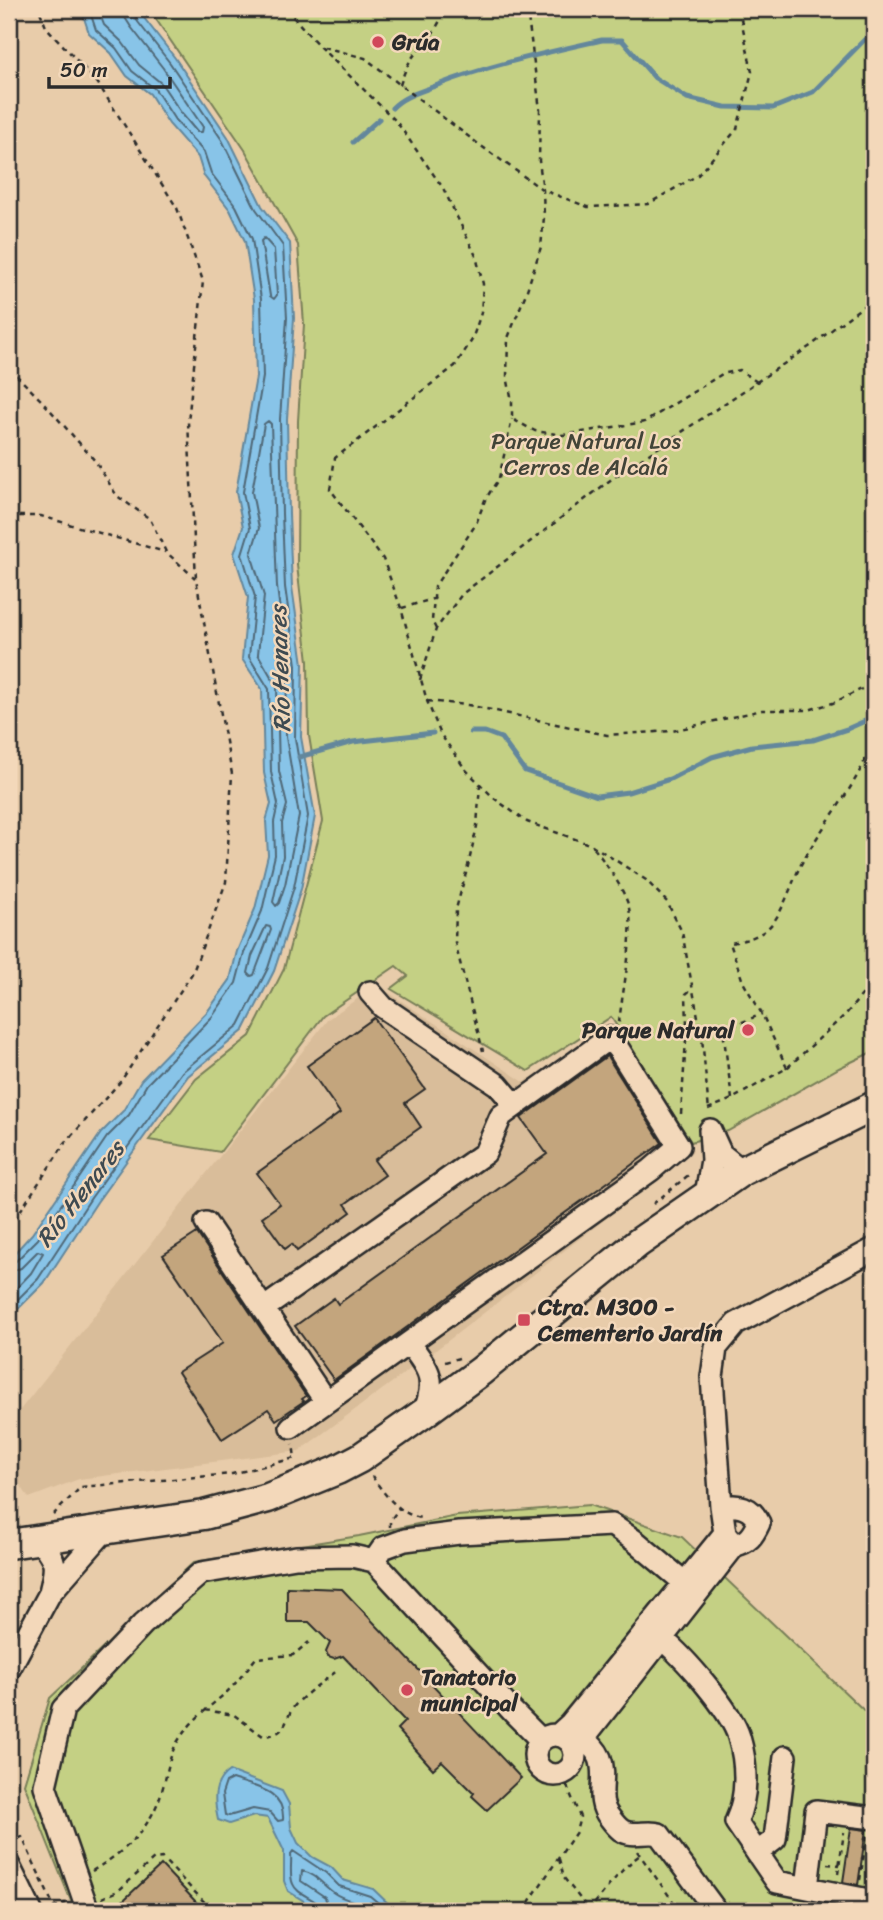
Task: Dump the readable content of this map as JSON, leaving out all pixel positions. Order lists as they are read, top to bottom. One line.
{"water":["Río Henares"],"parks":["Parque Natural Los Cerros de Alcalá"],"places":{"other":["Grúa","Parque Natural","Tanatorio municipal"],"transit":["Ctra. M300 - Cementerio Jardín"]},"scale_bar":"50 m"}
